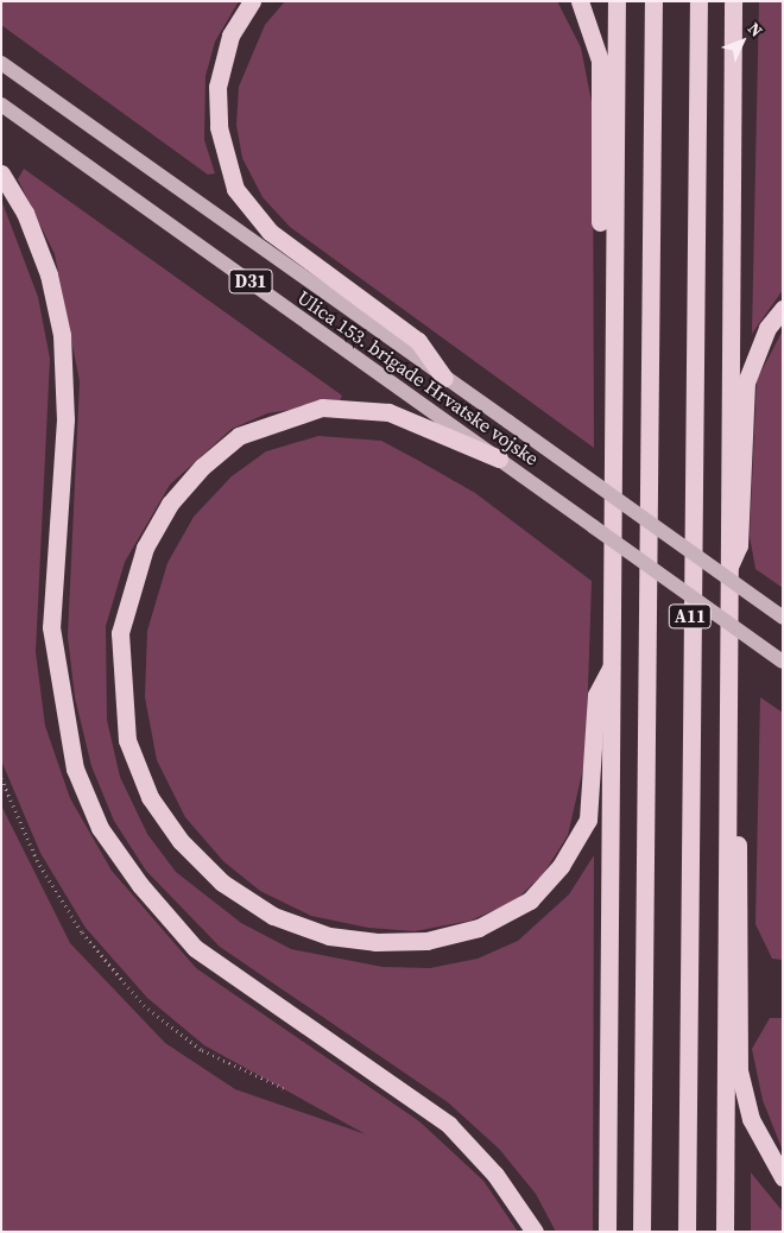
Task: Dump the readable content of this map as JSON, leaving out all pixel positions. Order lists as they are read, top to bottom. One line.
{"streets":{"highway":["A11"],"main road":["D31","Ulica 153. brigade Hrvatske vojske"]},"north":"top right"}
